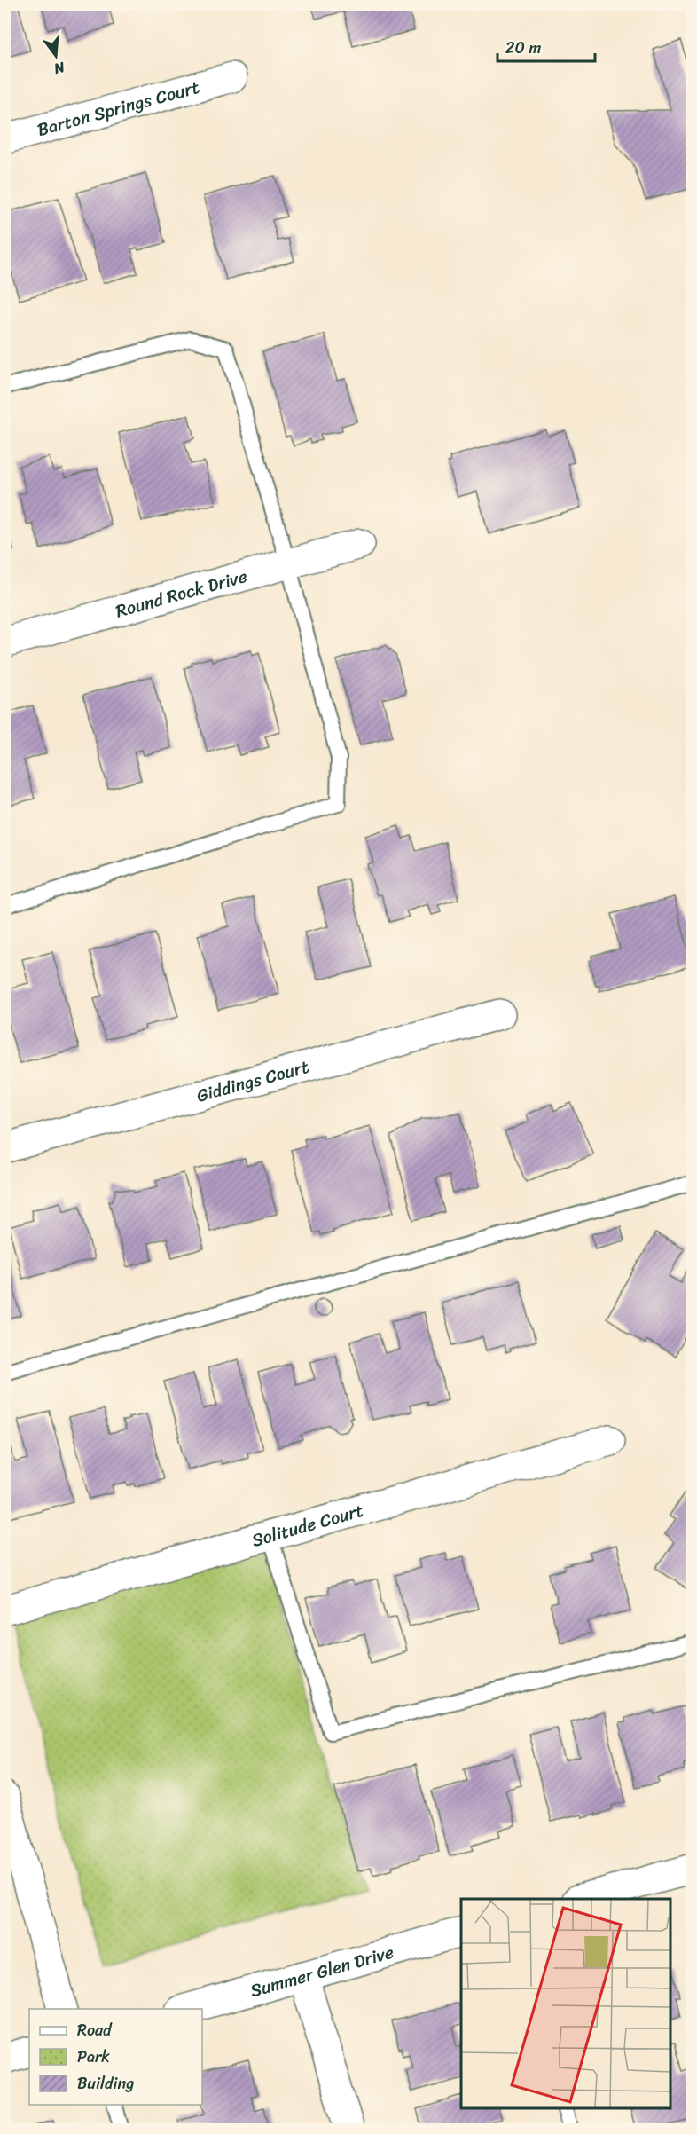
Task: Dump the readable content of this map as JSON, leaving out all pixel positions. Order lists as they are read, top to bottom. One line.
{"streets":{"street":["Barton Springs Court","Round Rock Drive","Giddings Court","Solitude Court","Summer Glen Drive"]},"legend":["Road","Park","Building"],"scale_bar":"20 m","north":"bottom"}
